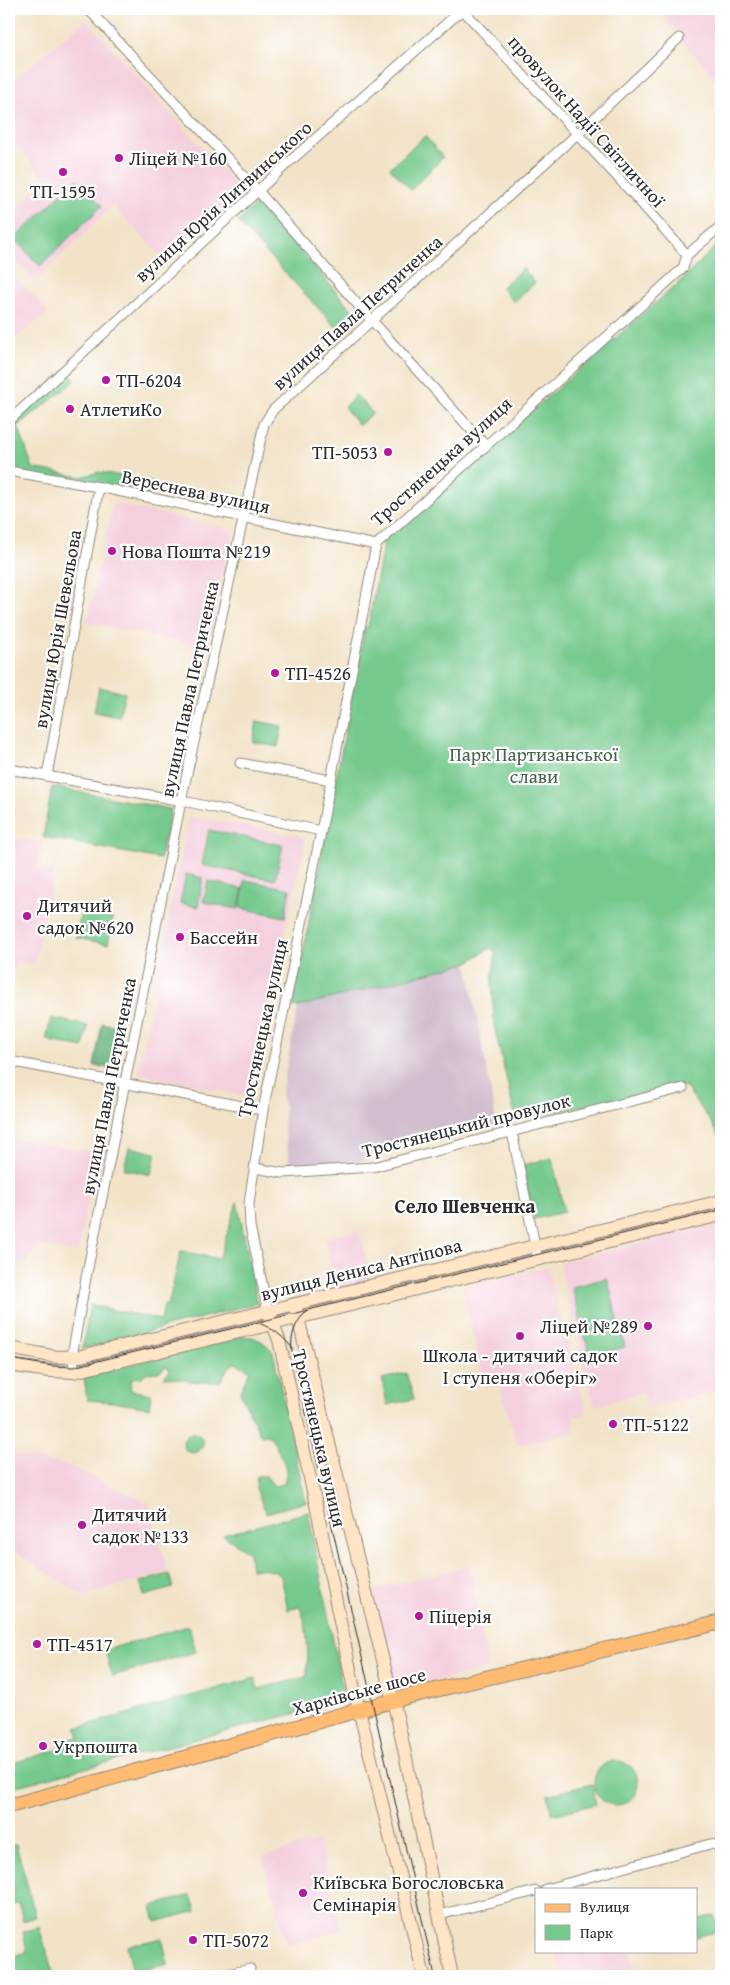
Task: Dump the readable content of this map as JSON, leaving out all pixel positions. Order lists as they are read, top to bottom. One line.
{"streets":{"main road":["Харківське шосе"],"street":["провулок Надії Світличної","вулиця Юрія Литвинського","вулиця Павла Петриченка","Тростянецька вулиця","Вереснева вулиця","вулиця Юрія Шевельова","Тростянецький провулок","вулиця Дениса Антіпова"]},"crossings":[["провулок Надії Світличної","вулиця Юрія Литвинського"],["провулок Надії Світличної","вулиця Павла Петриченка"],["провулок Надії Світличної","Тростянецька вулиця"],["вулиця Павла Петриченка","Вереснева вулиця"],["вулиця Павла Петриченка","вулиця Дениса Антіпова"],["Тростянецька вулиця","Вереснева вулиця"],["Тростянецька вулиця","Тростянецький провулок"],["Тростянецька вулиця","вулиця Дениса Антіпова"],["Тростянецька вулиця","Харківське шосе"],["Вереснева вулиця","вулиця Юрія Шевельова"]],"districts":["Село Шевченка"],"parks":["Парк Партизанської слави"],"places":["Ліцей №160","ТП-1595","ТП-6204","АтлетиКо","ТП-5053","Нова Пошта №219","ТП-4526","Дитячий садок №620","Бассейн","Ліцей №289","Школа - дитячий садок І ступеня «Оберіг»","ТП-5122","Дитячий садок №133","Піцерія","ТП-4517","Укрпошта","Київська Богословська Семінарія","ТП-5072"],"legend":["Вулиця","Парк"]}
